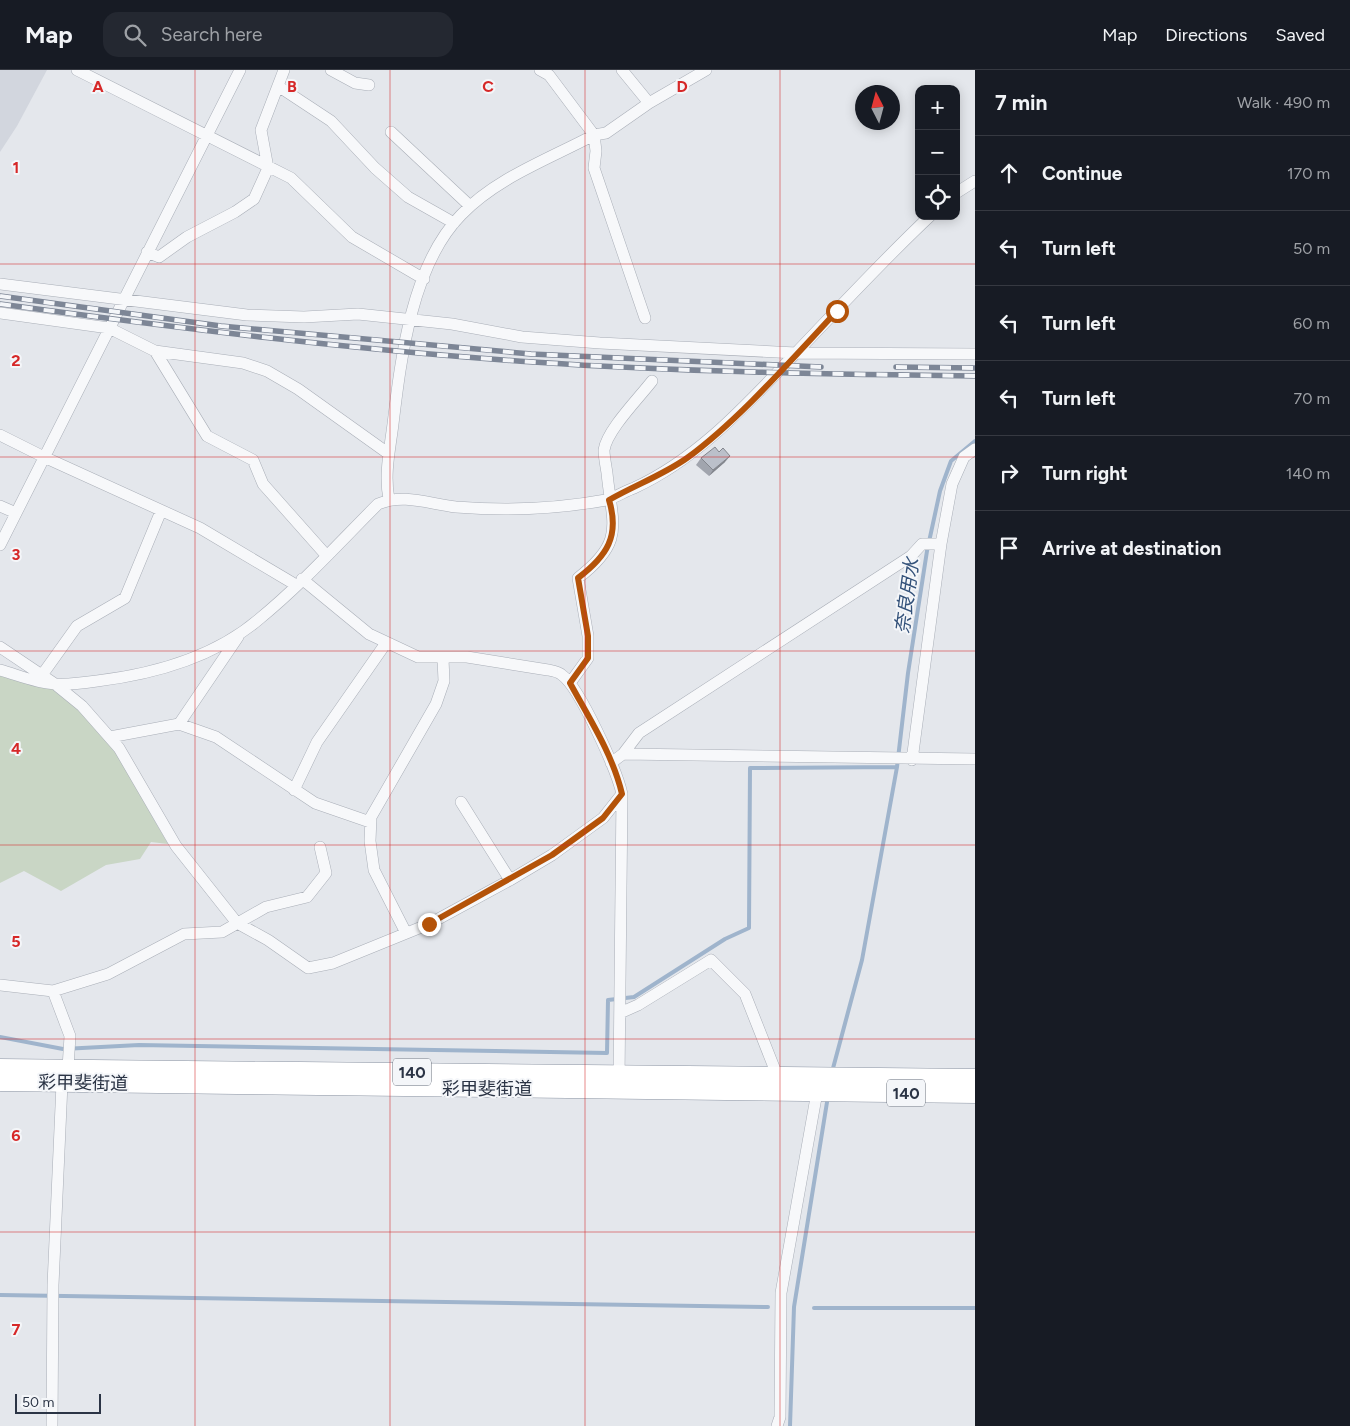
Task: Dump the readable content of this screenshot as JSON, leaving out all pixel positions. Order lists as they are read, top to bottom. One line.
{"streets":{"highway":["140","彩甲斐街道"]},"water":["奈良用水"],"scale_bar":"50 m","north":"top","page":{"header":"Map","search":"Search here","nav":["Map","Directions","Saved"],"heading":["7 min","Walk · 490 m"],"map_buttons":["+","−"],"list":[["Continue","170 m"],["Turn left","50 m"],["Turn left","60 m"],["Turn left","70 m"],["Turn right","140 m"],"Arrive at destination"],"scale":"50 m"},"grid":{"columns":["A","B","C","D"],"rows":["1","2","3","4","5","6","7"]}}
